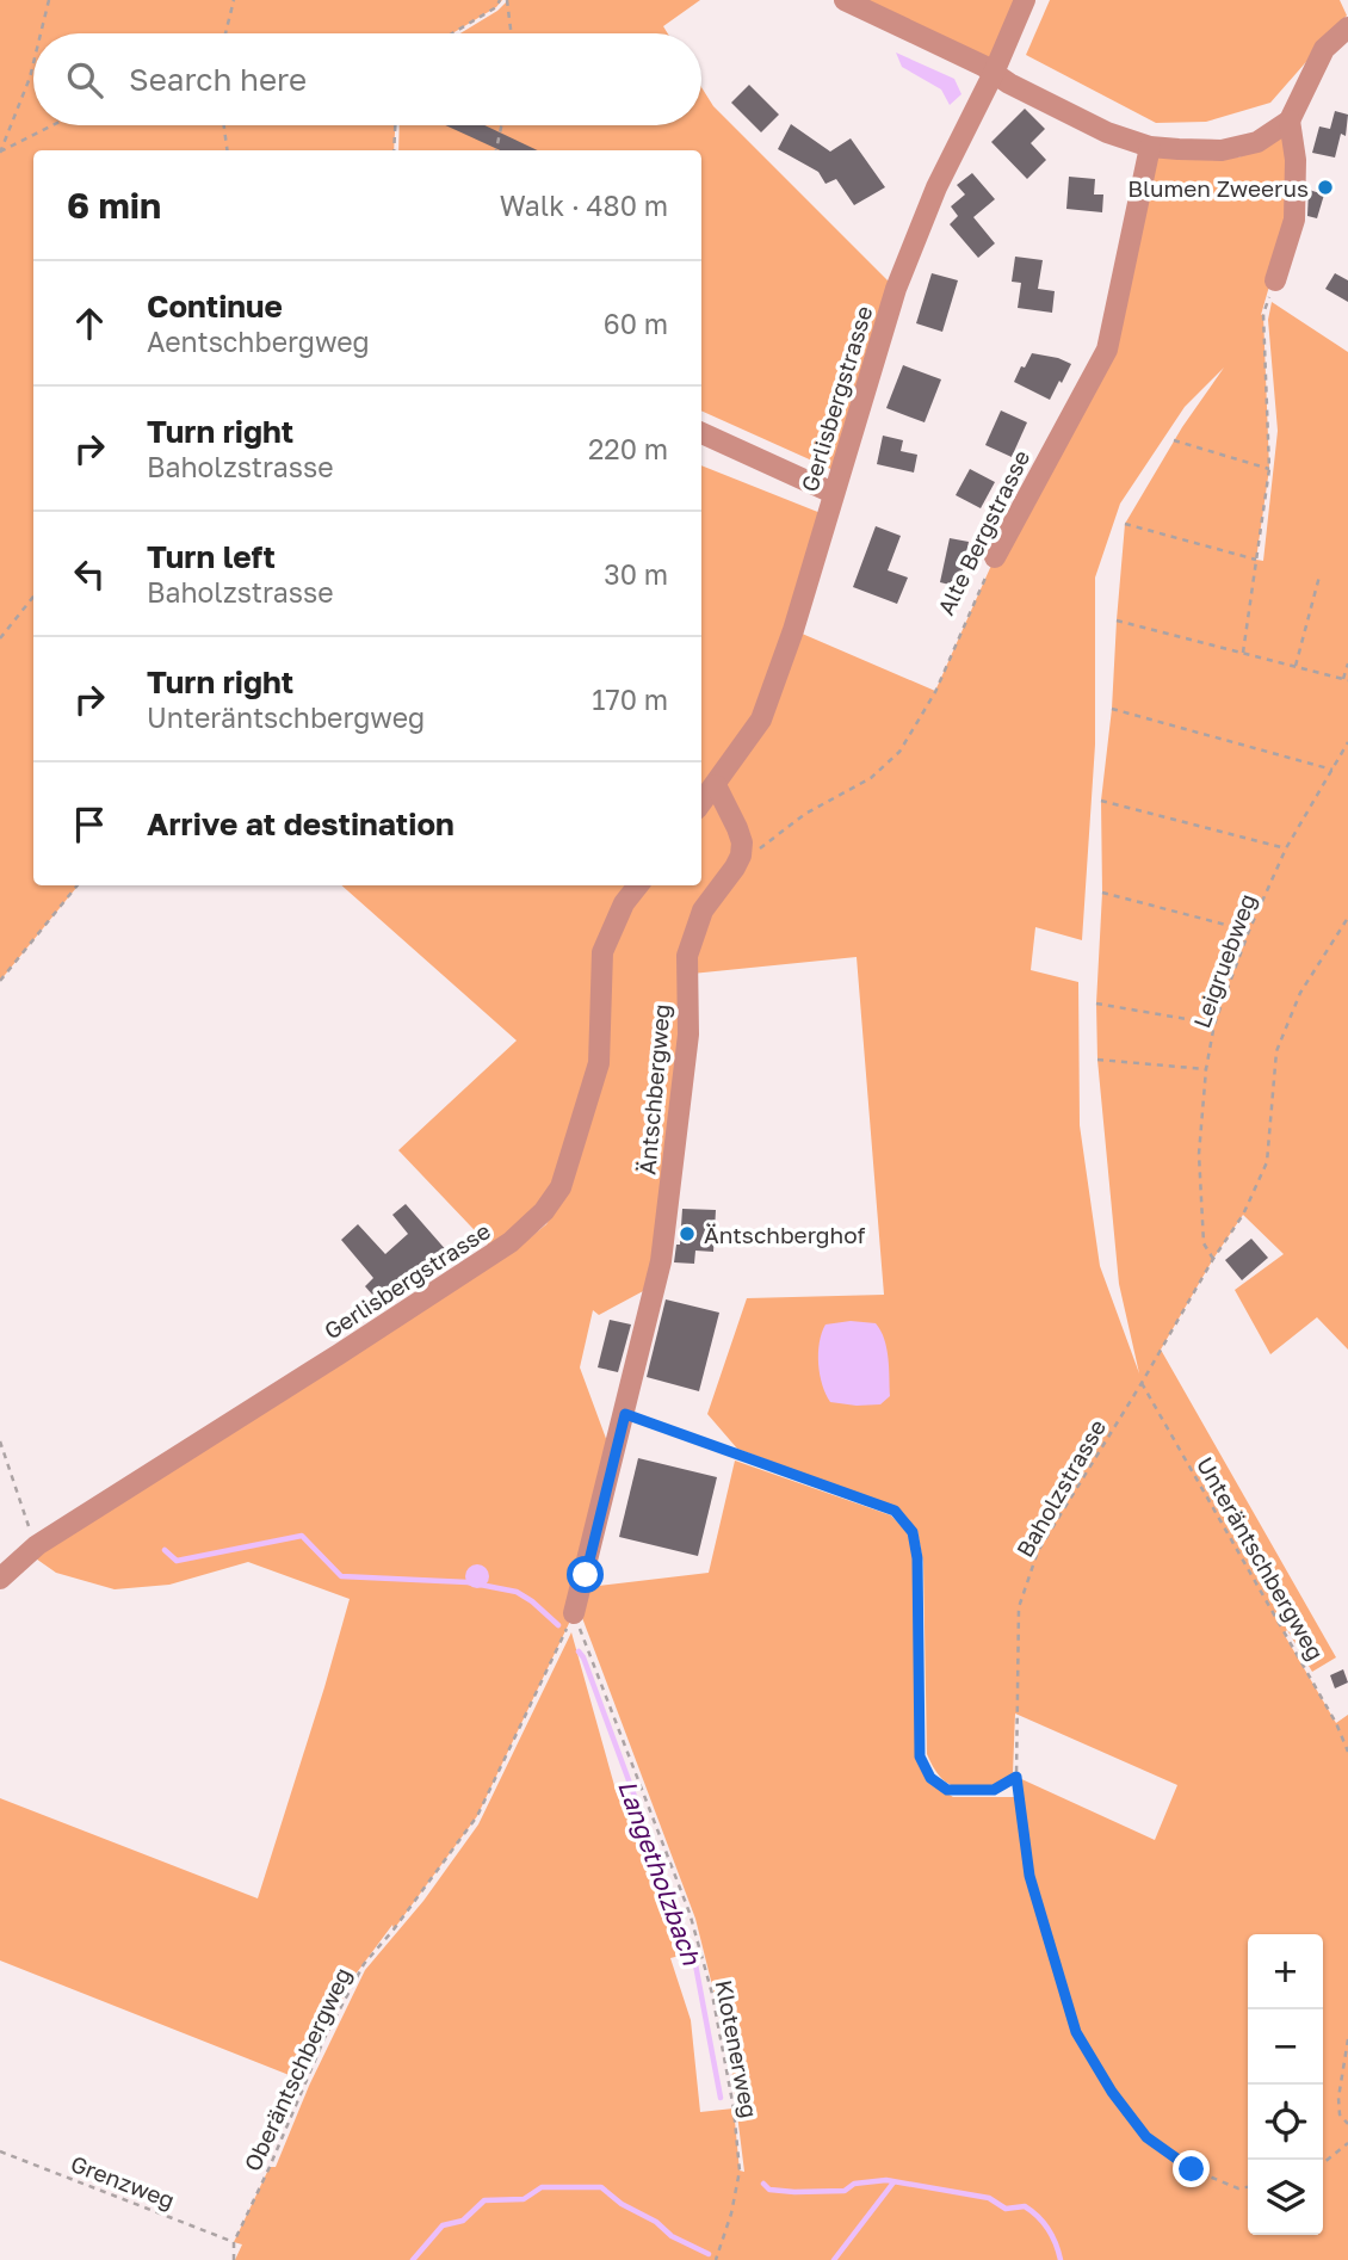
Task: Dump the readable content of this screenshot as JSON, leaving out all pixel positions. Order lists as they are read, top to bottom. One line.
{"streets":{"street":["Gerlisbergstrasse","Alte Bergstrasse","Äntschbergweg"],"path":["Leigruebweg","Baholzstrasse","Unteräntschbergweg","Klotenerweg","Oberäntschbergweg","Grenzweg"]},"crossings":[["Alte Bergstrasse","Äntschbergweg"],["Leigruebweg","Baholzstrasse"],["Äntschbergweg","Klotenerweg"],["Äntschbergweg","Oberäntschbergweg"],["Baholzstrasse","Unteräntschbergweg"],["Klotenerweg","Oberäntschbergweg"],["Oberäntschbergweg","Grenzweg"]],"water":["Langetholzbach"],"places":["Blumen Zweerus","Äntschberghof"],"page":{"search":"Search here","heading":["6 min","Walk · 480 m"],"list":[["Continue","Aentschbergweg","60 m"],["Turn right","Baholzstrasse","220 m"],["Turn left","Baholzstrasse","30 m"],["Turn right","Unteräntschbergweg","170 m"],"Arrive at destination"],"map_buttons":["+","−"]}}
